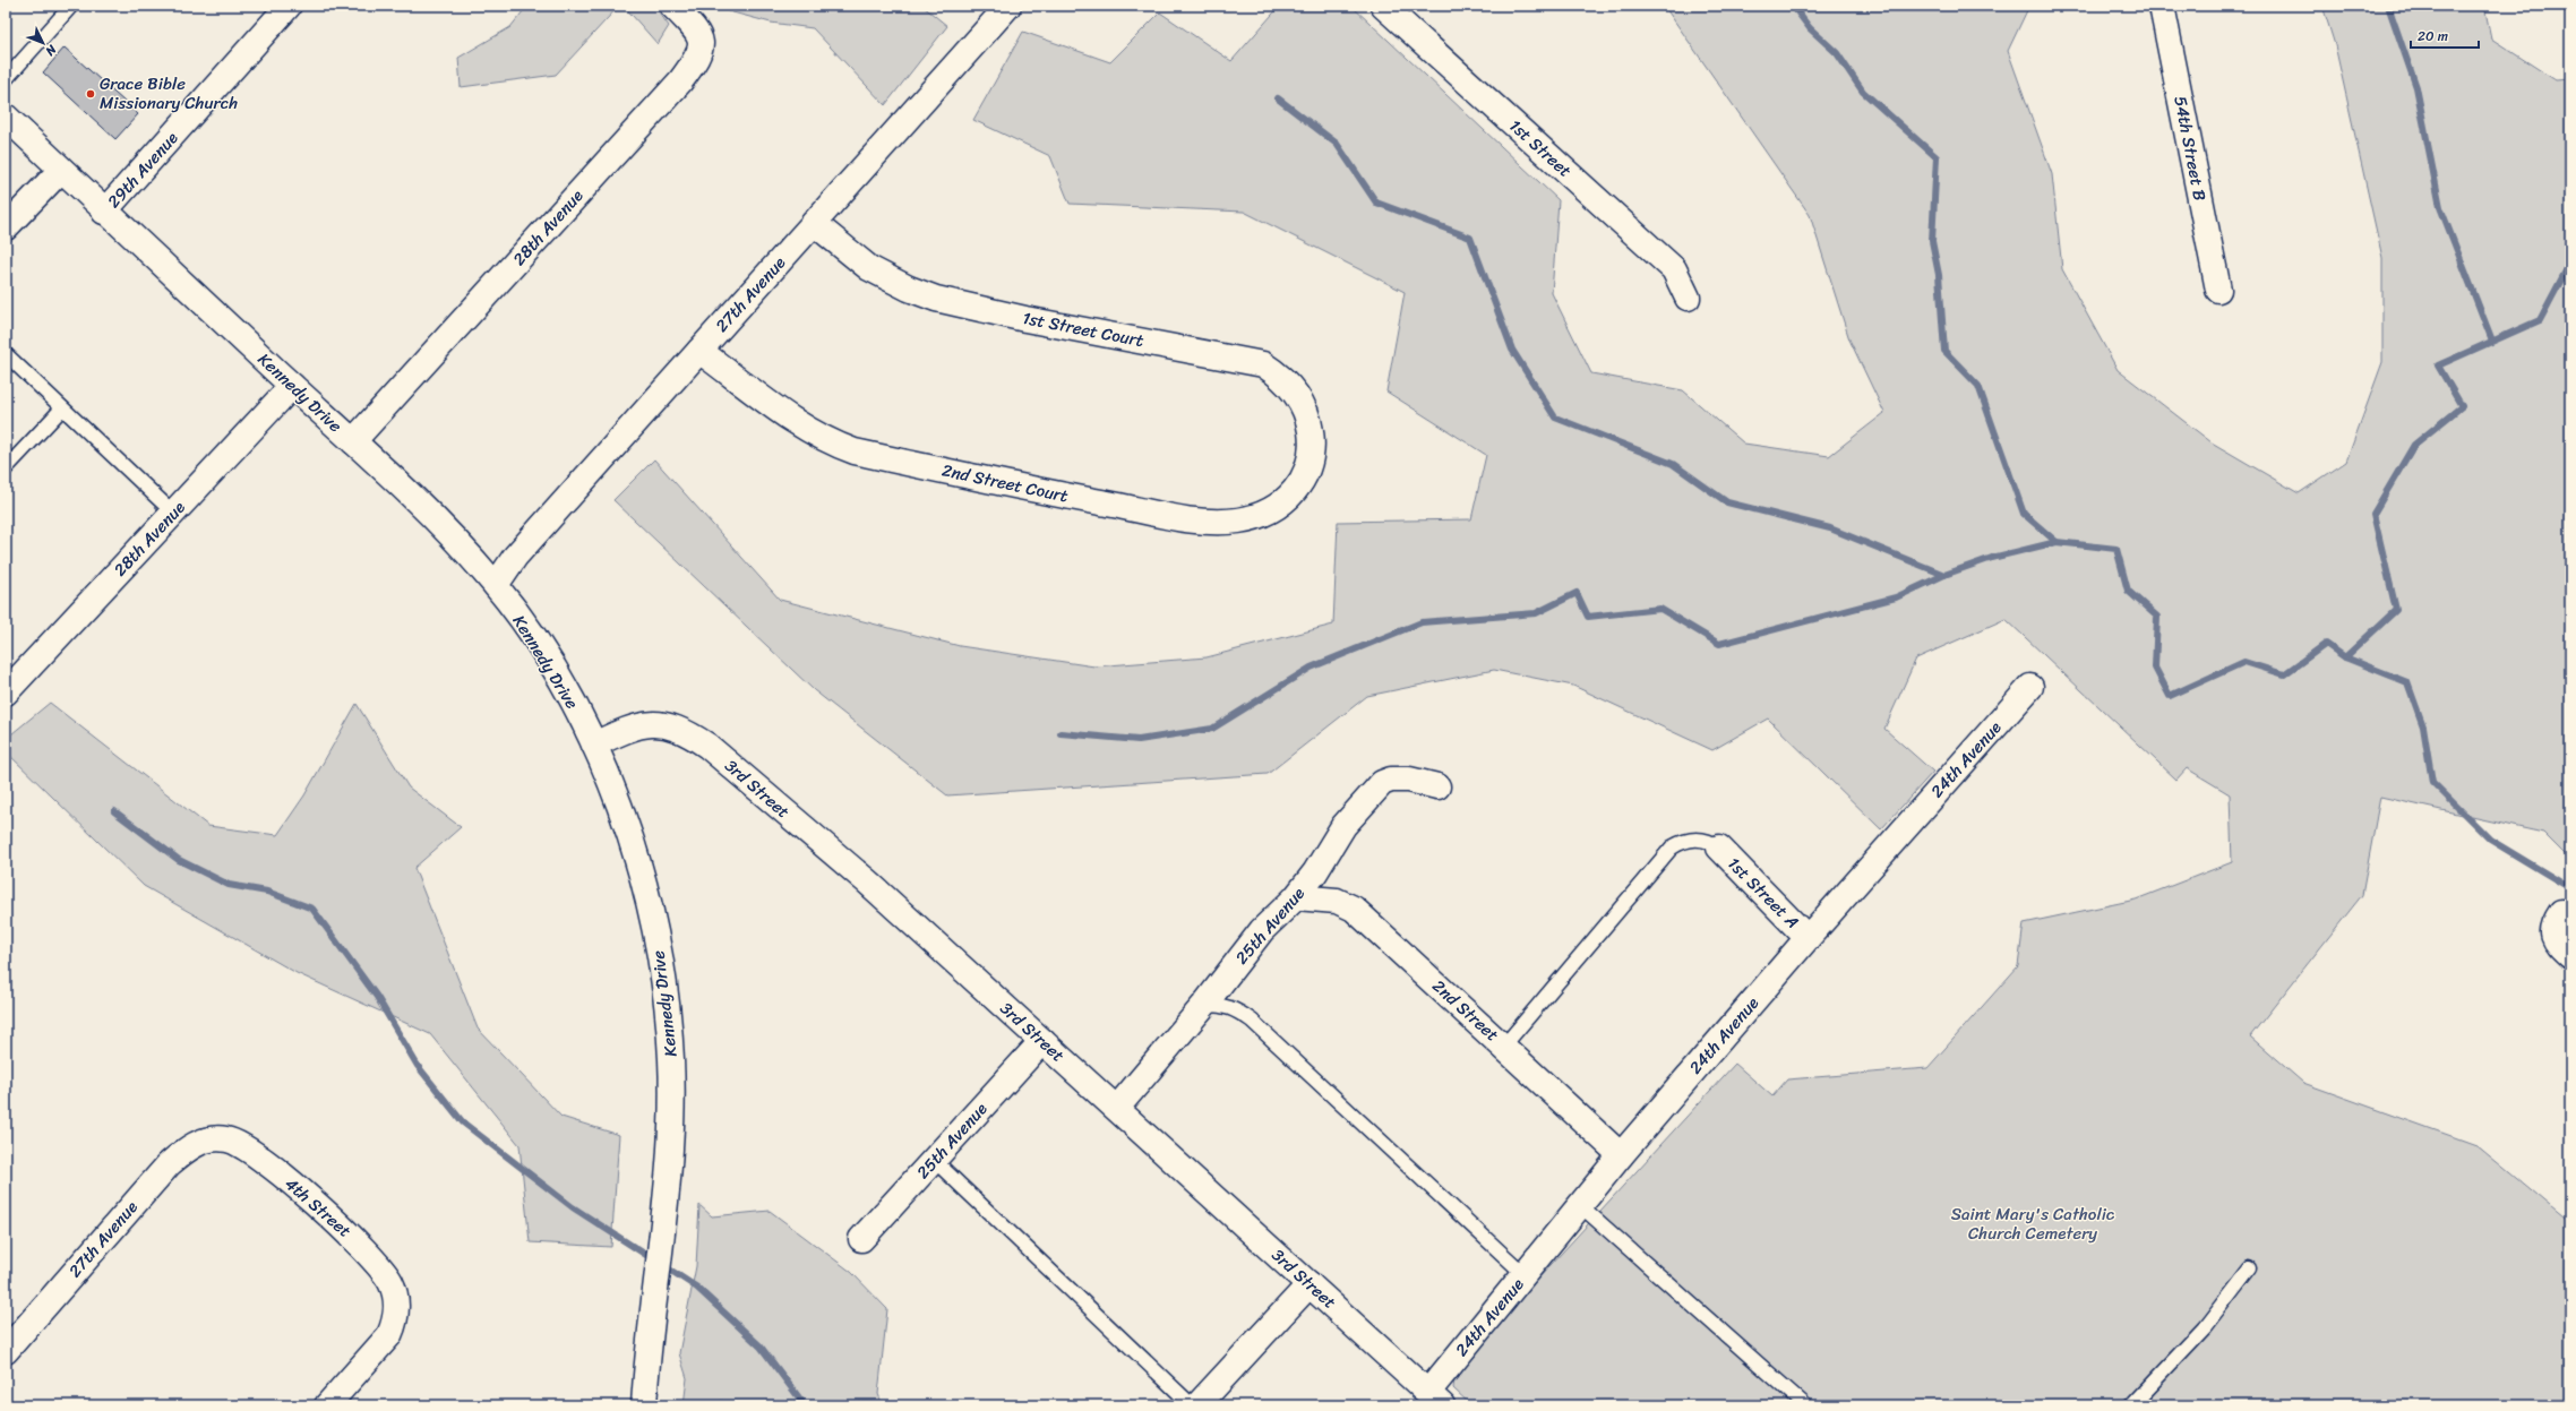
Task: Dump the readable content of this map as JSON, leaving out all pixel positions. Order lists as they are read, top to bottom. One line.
{"streets":{"street":["1st Street","54th Street B","29th Avenue","28th Avenue","27th Avenue","1st Street Court","Kennedy Drive","2nd Street Court","24th Avenue","3rd Street","1st Street A","25th Avenue","2nd Street","4th Street"]},"crossings":[["29th Avenue","Kennedy Drive"],["28th Avenue","Kennedy Drive"],["27th Avenue","1st Street Court"],["27th Avenue","Kennedy Drive"],["27th Avenue","2nd Street Court"],["27th Avenue","4th Street"],["1st Street Court","2nd Street Court"],["Kennedy Drive","3rd Street"],["24th Avenue","3rd Street"],["24th Avenue","1st Street A"],["24th Avenue","2nd Street"],["3rd Street","25th Avenue"],["25th Avenue","2nd Street"]],"parks":["Saint Mary's Catholic Church Cemetery"],"places":["Grace Bible Missionary Church"],"scale_bar":"20 m","north":"bottom right"}
